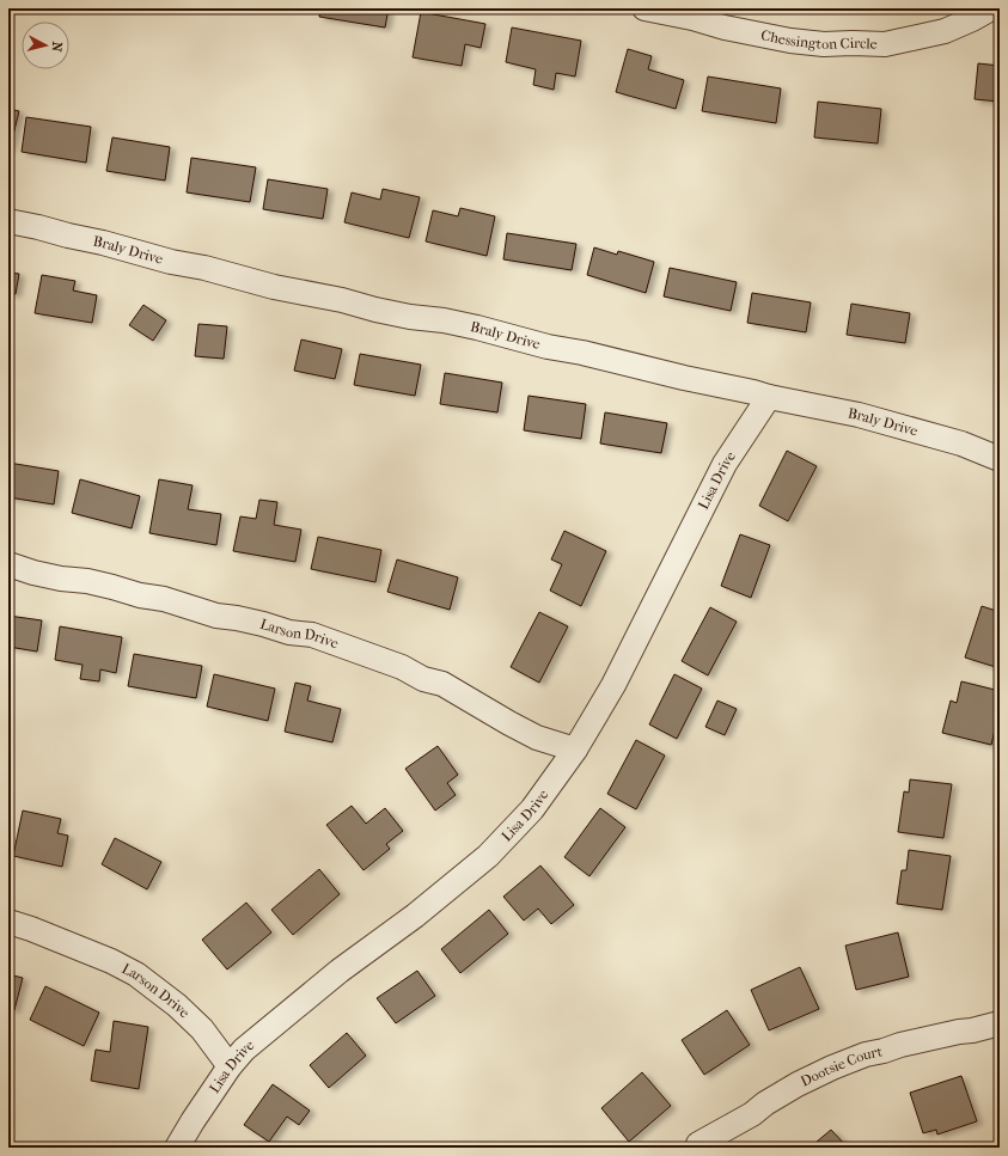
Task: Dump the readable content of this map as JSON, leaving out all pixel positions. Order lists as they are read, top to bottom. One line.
{"streets":{"street":["Chessington Circle","Braly Drive","Lisa Drive","Larson Drive","Dootsie Court"]},"crossings":[["Braly Drive","Lisa Drive"],["Lisa Drive","Larson Drive"]],"north":"right"}
